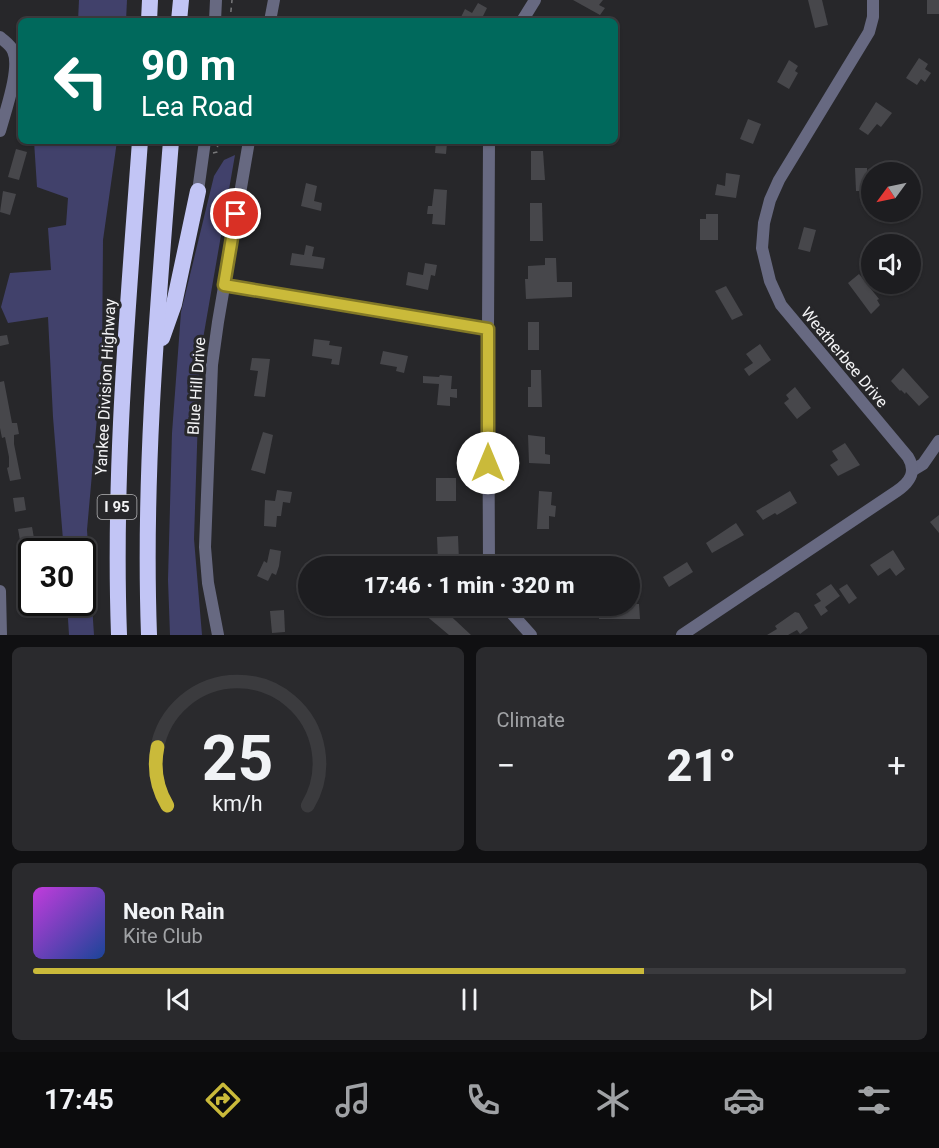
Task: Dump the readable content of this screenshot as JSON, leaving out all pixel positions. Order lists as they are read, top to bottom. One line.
{"streets":{"highway":["Yankee Division Highway","I 95"],"street":["Weatherbee Drive","Blue Hill Drive"]},"north":"bottom left","page":{"turn":["90 m","Lea Road"],"limit":"30","trip":"17:46 · 1 min · 320 m","tile":"Climate","heat":["−","21°","+"],"song":["Neon Rain","Kite Club"],"tabs":"17:45","gauge":["25","km/h"]}}
